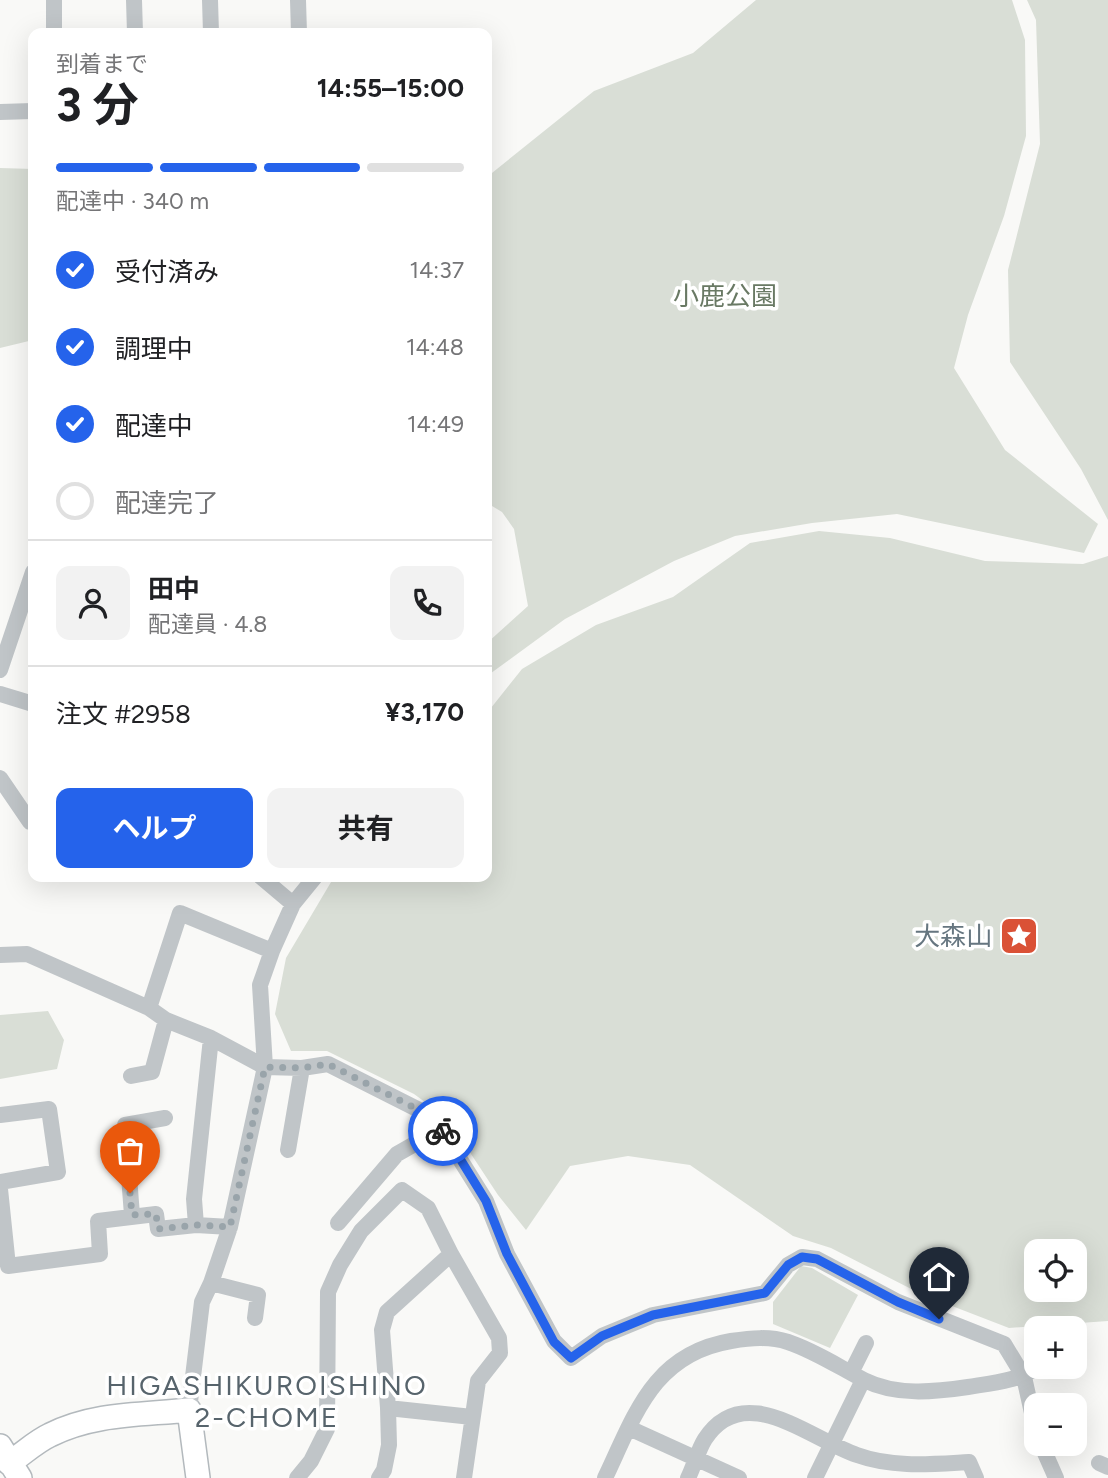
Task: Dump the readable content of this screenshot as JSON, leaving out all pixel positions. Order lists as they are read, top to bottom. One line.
{"districts":["HIGASHIKUROISHINO 2-CHOME"],"parks":["小鹿公園"],"places":{"place":["大森山"]},"page":{"heading":["3 分","到着まで","14:55–15:00"],"panel":["田中","配達員 · 4.8","注文 #2958","¥3,170"],"bar":"配達中 · 340 m","list":[["受付済み","14:37"],["調理中","14:48"],["配達中","14:49"],"配達完了"],"buttons":["ヘルプ","共有"],"map_buttons":["+","−"]}}
